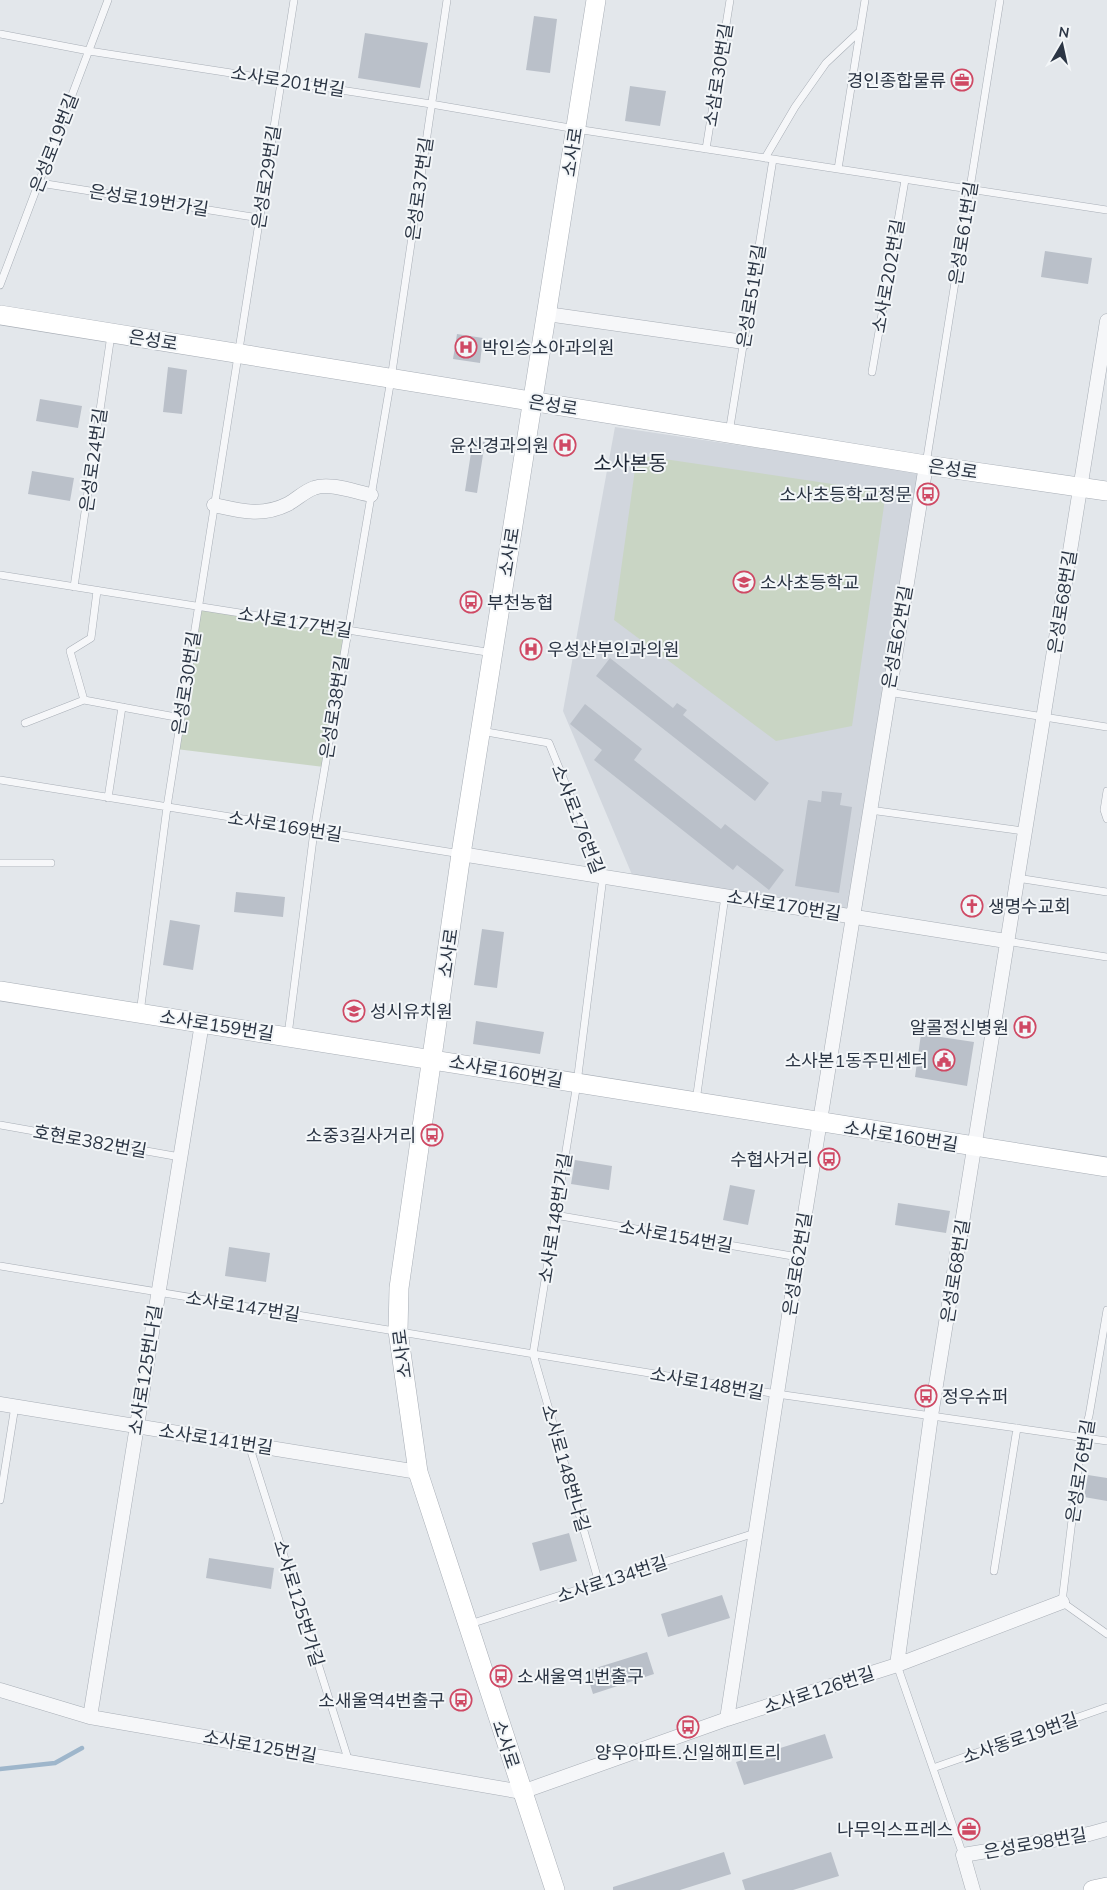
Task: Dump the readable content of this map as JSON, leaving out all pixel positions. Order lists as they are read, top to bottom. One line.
{"streets":{"street":["소사로","은성로","은성로68번길","은성로62번길","소사로170번길","소사로159번길","소사로160번길","소사로125번나길","소사로141번길","소사로126번길","소사로125번길","은성로98번길"],"lane":["소삼로30번길","소사로201번길","은성로19번길","은성로29번길","은성로37번길","은성로19번가길","은성로61번길","소사로202번길","은성로51번길","은성로24번길","소사로177번길","은성로30번길","은성로38번길","소사로176번길","소사로169번길","호현로382번길","소사로148번가길","소사로154번길","소사로147번길","소사로148번길","소사로148번나길","은성로76번길","소사로134번길","소사로125번가길","소사동로19번길"]},"crossings":[["소사로201번길","은성로19번길"],["소사로201번길","소사로"],["소사로201번길","은성로29번길"],["소사로201번길","은성로37번길"],["은성로19번길","은성로19번가길"],["소사로","은성로"],["소사로","소사로177번길"],["소사로","소사로176번길"],["소사로","소사로169번길"],["소사로","소사로170번길"],["소사로","소사로159번길"],["소사로","소사로160번길"],["소사로","소사로147번길"],["소사로","소사로148번길"],["소사로","소사로141번길"],["소사로","소사로134번길"],["소사로","소사로126번길"],["소사로","소사로125번길"],["은성로29번길","은성로19번가길"],["은성로29번길","은성로"],["은성로29번길","은성로30번길"],["은성로37번길","은성로"],["은성로37번길","은성로38번길"],["은성로61번길","은성로"],["은성로61번길","은성로62번길"],["은성로51번길","은성로"],["은성로","은성로24번길"],["은성로","은성로68번길"],["은성로","은성로62번길"],["은성로","은성로30번길"],["은성로","은성로38번길"],["은성로24번길","소사로177번길"],["은성로68번길","소사로170번길"],["은성로68번길","소사로160번길"],["은성로68번길","소사로148번길"],["은성로68번길","소사로126번길"],["소사로177번길","은성로30번길"],["소사로177번길","은성로38번길"],["은성로62번길","소사로170번길"],["은성로62번길","소사로160번길"],["은성로62번길","소사로154번길"],["은성로62번길","소사로148번길"],["은성로62번길","소사로134번길"],["은성로62번길","소사로126번길"],["은성로30번길","소사로169번길"],["은성로30번길","소사로159번길"],["은성로38번길","소사로169번길"],["은성로38번길","소사로159번길"],["소사로176번길","소사로170번길"],["소사로176번길","소사로160번길"],["소사로176번길","소사로148번가길"],["소사로169번길","소사로170번길"],["소사로159번길","소사로160번길"],["소사로159번길","소사로125번나길"],["소사로160번길","소사로148번가길"],["호현로382번길","소사로125번나길"],["소사로148번가길","소사로154번길"],["소사로148번가길","소사로148번길"],["소사로148번가길","소사로148번나길"],["소사로147번길","소사로125번나길"],["소사로147번길","소사로148번길"],["소사로125번나길","소사로141번길"],["소사로125번나길","소사로125번길"],["소사로148번길","소사로148번나길"],["소사로148번길","은성로76번길"],["소사로141번길","소사로125번가길"],["소사로148번나길","소사로134번길"],["은성로76번길","소사로126번길"],["소사로125번가길","소사로125번길"],["소사로126번길","소사로125번길"]],"districts":["소사본동"],"places":{"office":["경인종합물류","나무익스프레스"],"hospital":["박인승소아과의원","윤신경과의원","우성산부인과의원","알콜정신병원"],"bus stop":["소사초등학교정문","부천농협","소중3길사거리","수협사거리","정우슈퍼","소새울역1번출구","소새울역4번출구","양우아파트.신일해피트리"],"school or university":["소사초등학교","성시유치원"],"church":["생명수교회"],"public building":["소사본1동주민센터"]},"north":"top"}
